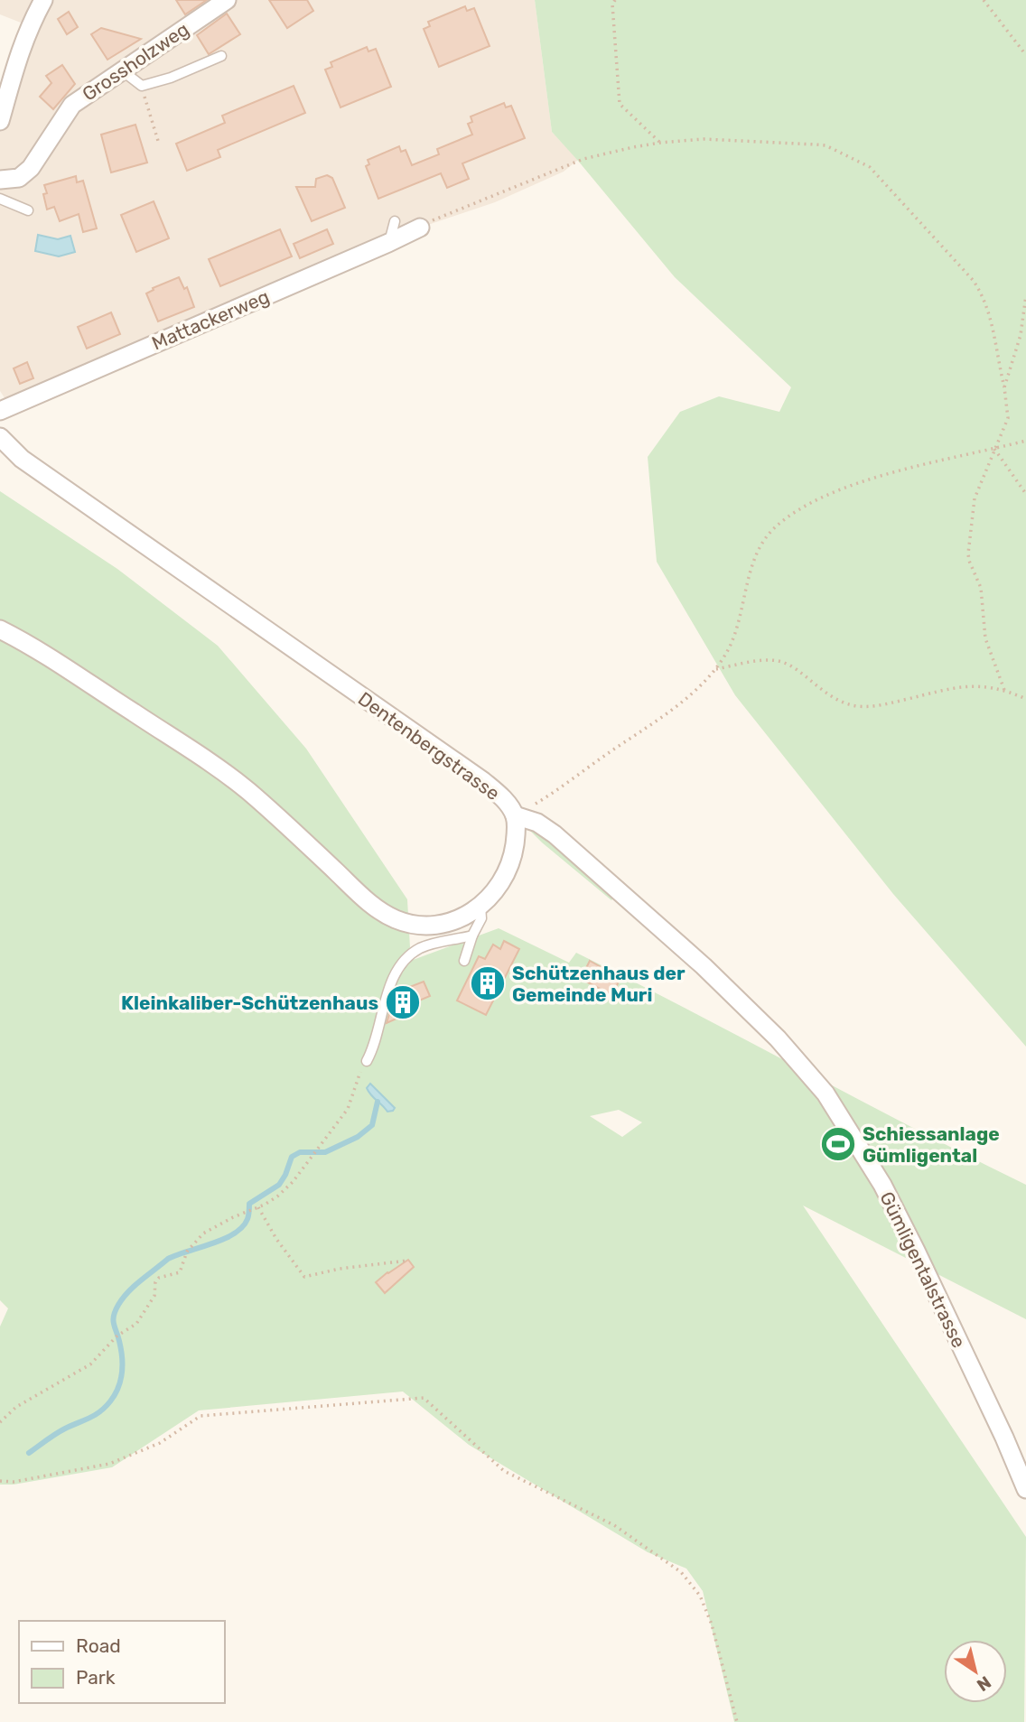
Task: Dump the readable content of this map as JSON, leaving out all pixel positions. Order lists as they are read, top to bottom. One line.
{"streets":{"street":["Grossholzweg","Mattackerweg","Dentenbergstrasse","Gümligentalstrasse"]},"crossings":[["Dentenbergstrasse","Gümligentalstrasse"]],"places":{"building":["Schützenhaus der Gemeinde Muri","Kleinkaliber-Schützenhaus"],"sports":["Schiessanlage Gümligental"]},"legend":["Road","Park"],"north":"bottom right"}
